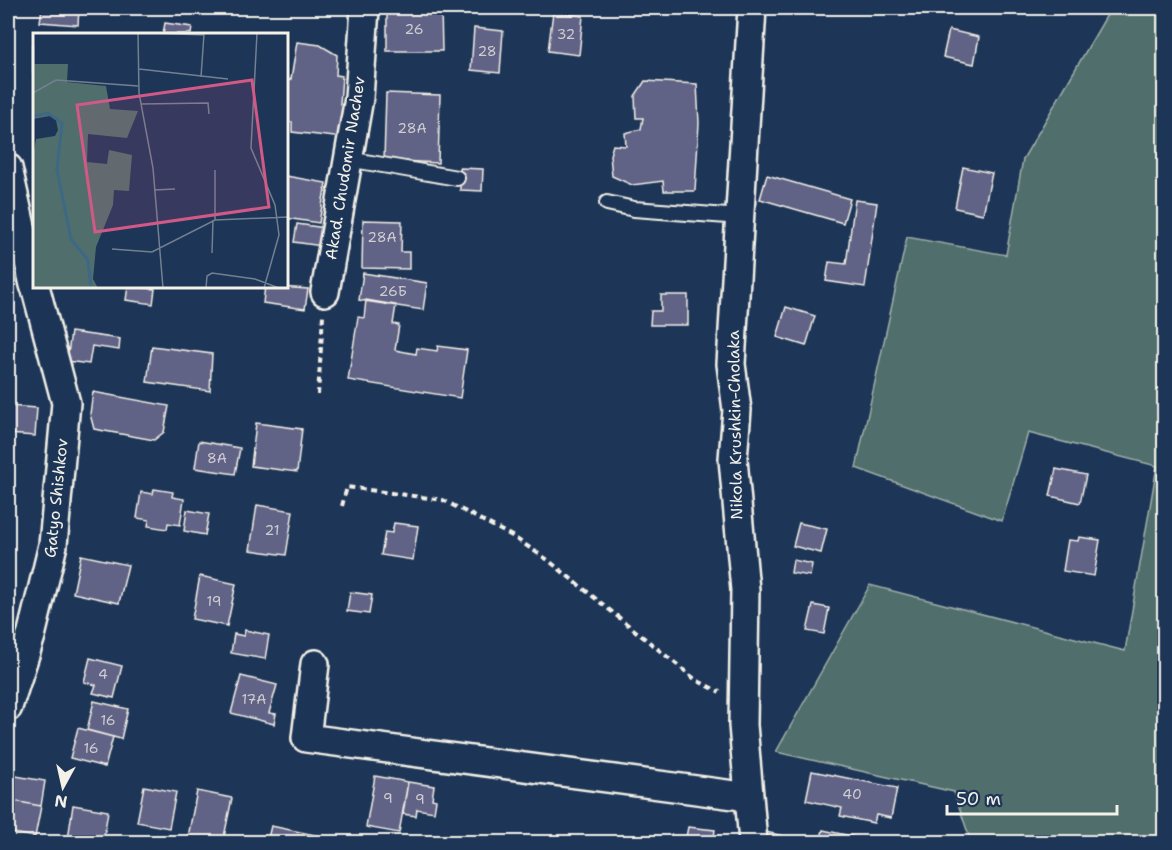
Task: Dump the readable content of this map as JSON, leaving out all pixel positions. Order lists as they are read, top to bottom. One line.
{"streets":{"street":["Akad. Chudomir Nachev","Nikola Krushkin-Cholaka","Gatyo Shishkov"]},"house_numbers":["26","32","28","28А","28А","26Б","8А","21","19","4","17А","16","16","40","9","9"],"scale_bar":"50 m","north":"bottom"}
